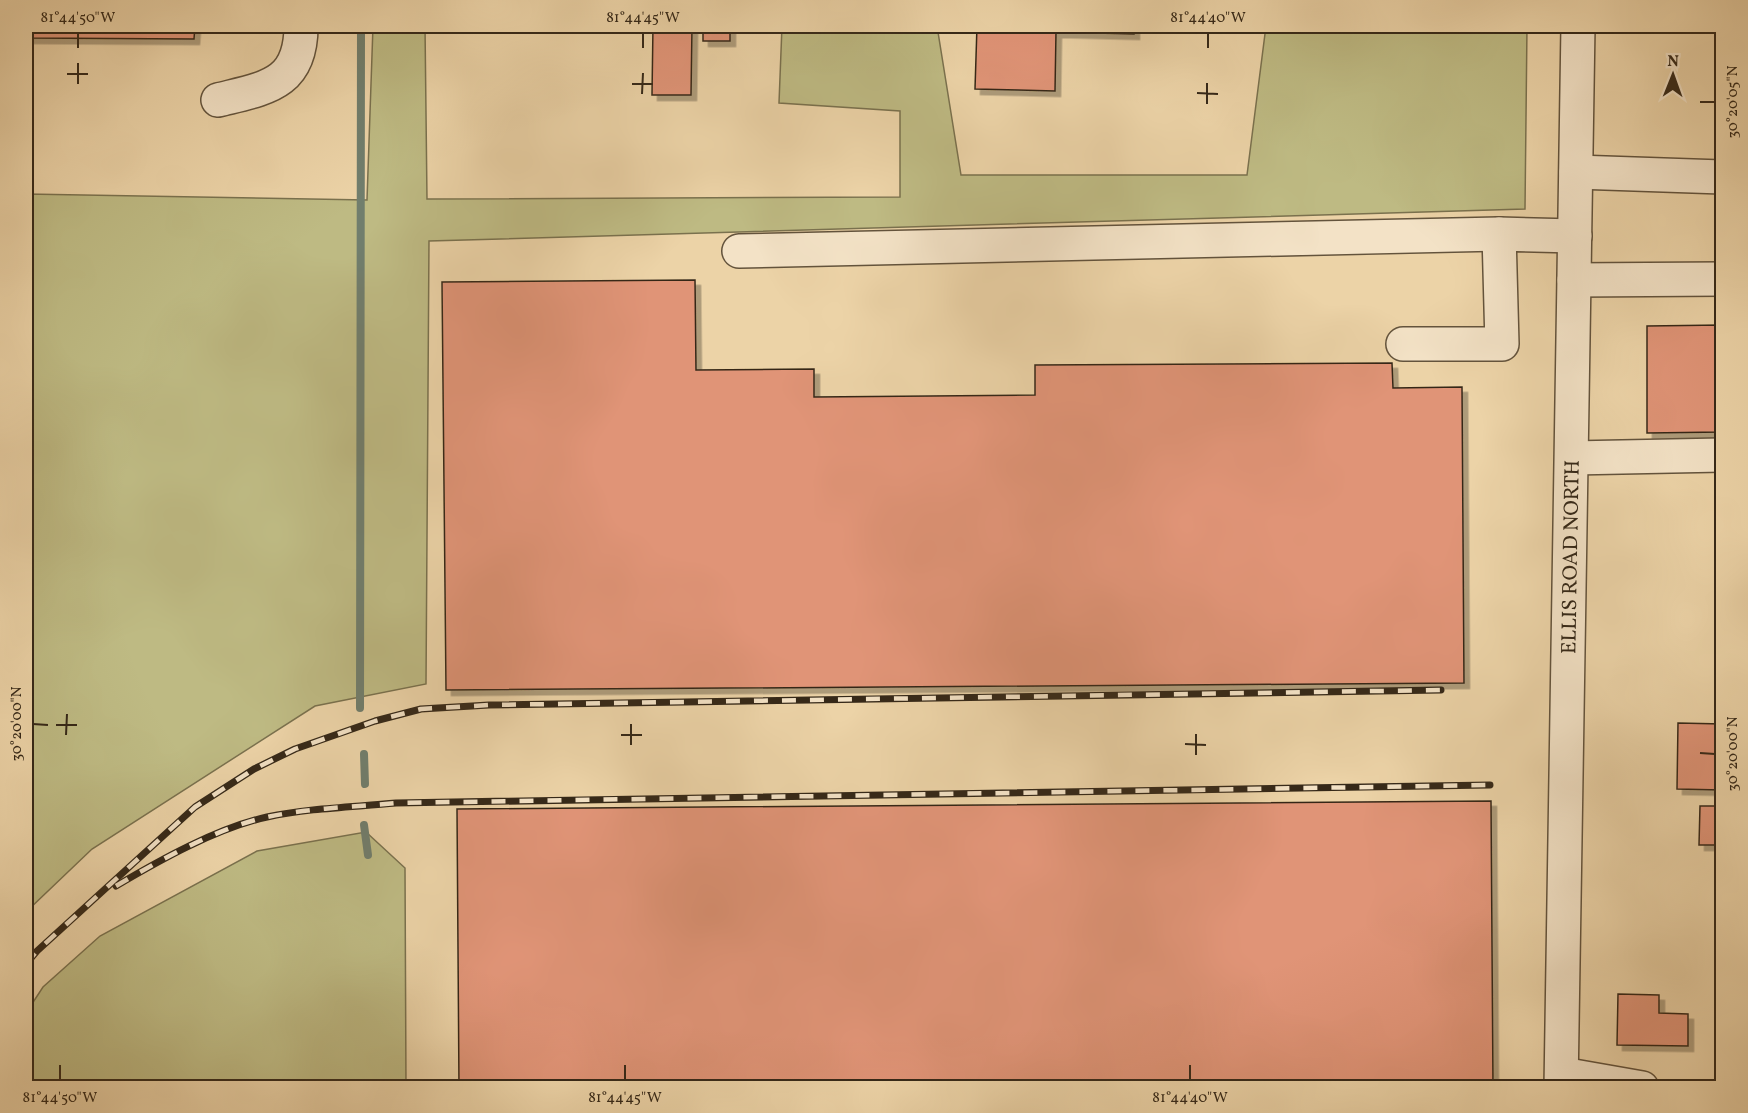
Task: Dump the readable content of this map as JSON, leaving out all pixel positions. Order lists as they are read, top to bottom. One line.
{"streets":{"street":["ELLIS ROAD NORTH"]},"north":"top","coordinates":["81°44'50\"W","81°44'45\"W","81°44'40\"W","30°20'05\"N","30°20'00\"N"]}
